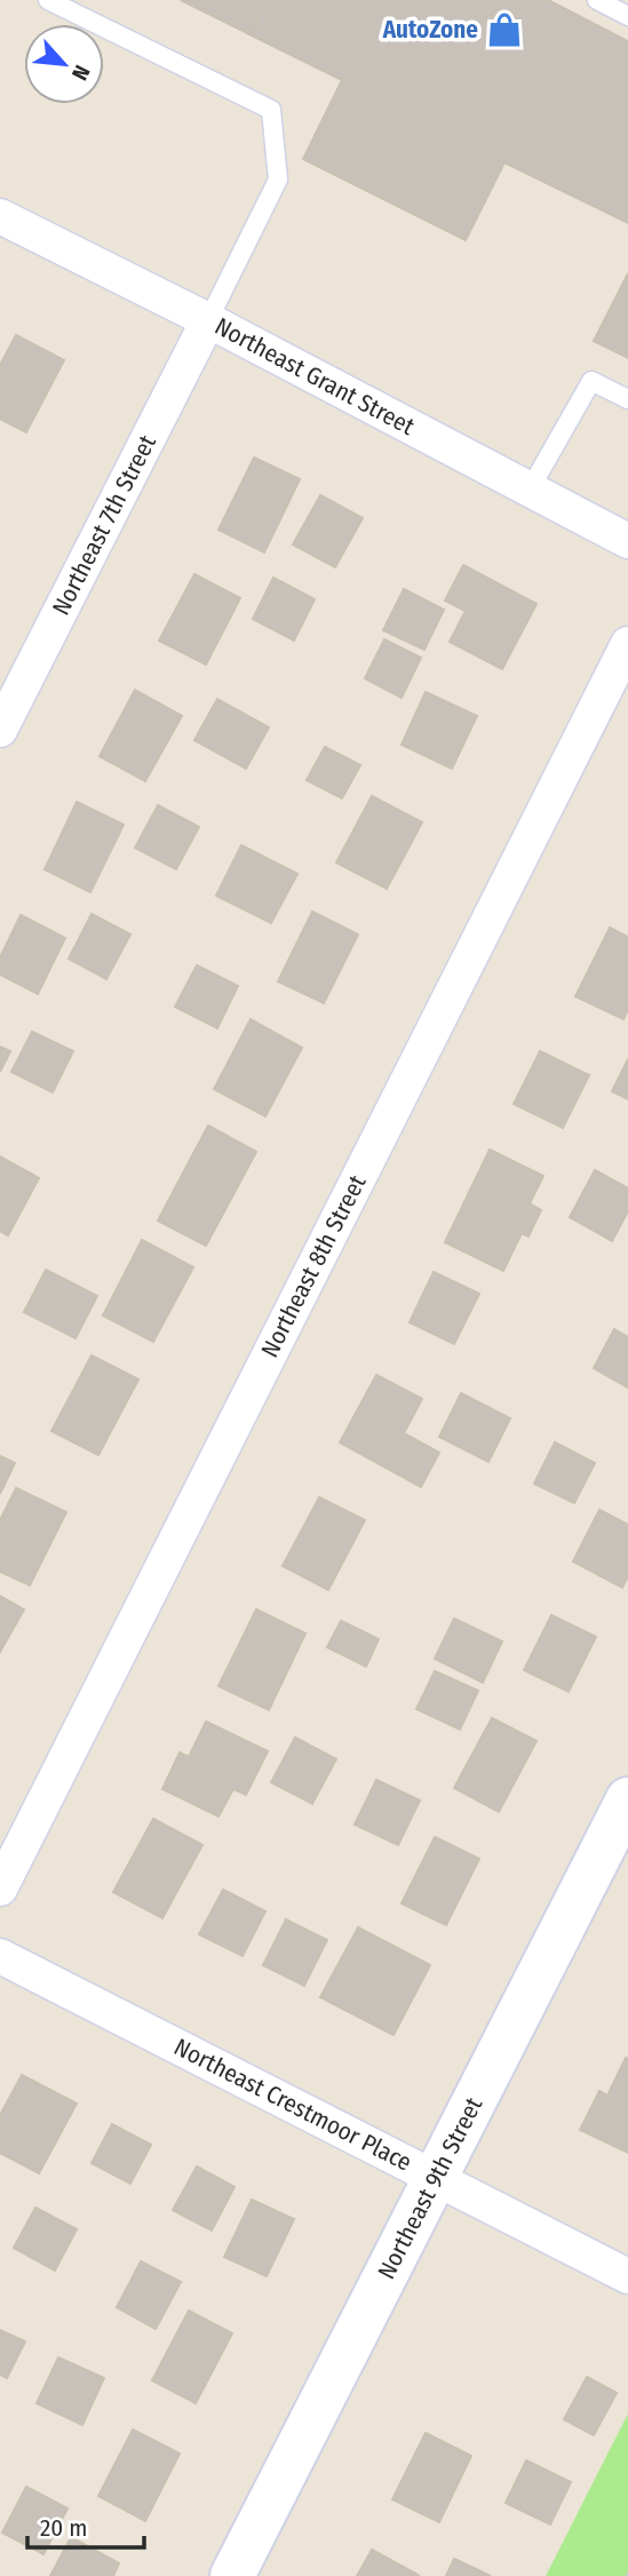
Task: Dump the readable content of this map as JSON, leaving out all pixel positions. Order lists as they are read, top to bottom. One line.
{"streets":{"street":["Northeast Grant Street","Northeast 7th Street","Northeast 8th Street","Northeast Crestmoor Place","Northeast 9th Street"]},"crossings":[["Northeast Grant Street","Northeast 7th Street"],["Northeast Crestmoor Place","Northeast 9th Street"]],"places":{"shop":["AutoZone"]},"scale_bar":"20 m","north":"bottom right"}
